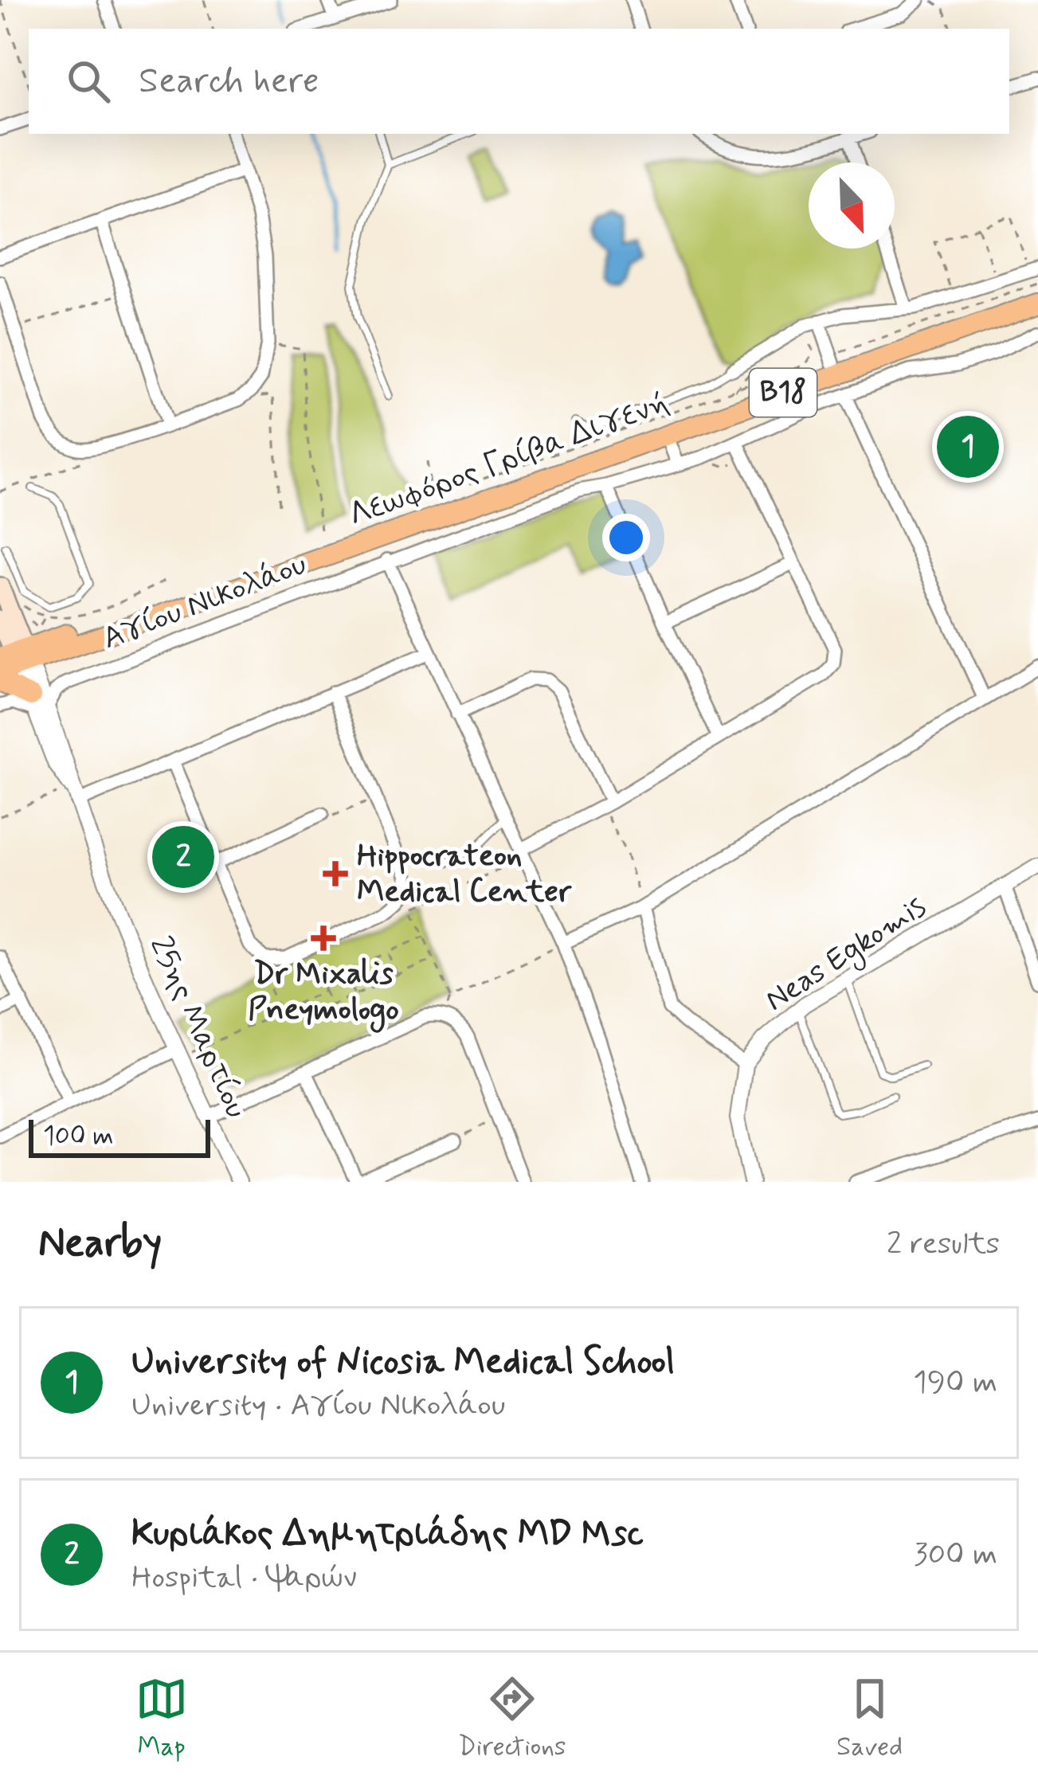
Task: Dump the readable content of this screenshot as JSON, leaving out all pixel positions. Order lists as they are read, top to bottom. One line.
{"streets":{"main road":["B18","Λεωφόρος Γρίβα Διγενή"],"street":["Αγίου Νικολάου","Neas Egkomis","25ης Μαρτίου"]},"crossings":[["Λεωφόρος Γρίβα Διγενή","25ης Μαρτίου"],["Αγίου Νικολάου","25ης Μαρτίου"]],"places":{"health":["Hippocrateon Medical Center","Dr Mixalis Pneymologo"]},"scale_bar":"100 m","north":"bottom right","page":{"search":"Search here","pins":["1","2"],"scale":"100 m","heading":["Nearby","2 results"],"list":[{"mark":"1","name":"University of Nicosia Medical School","note":"University · Αγίου Νικολάου","value":"190 m"},{"mark":"2","name":"Κυριάκος Δημητριάδης MD Msc","note":"Hospital · Ψαρών","value":"300 m"}],"nav":["Map","Directions","Saved"]}}
